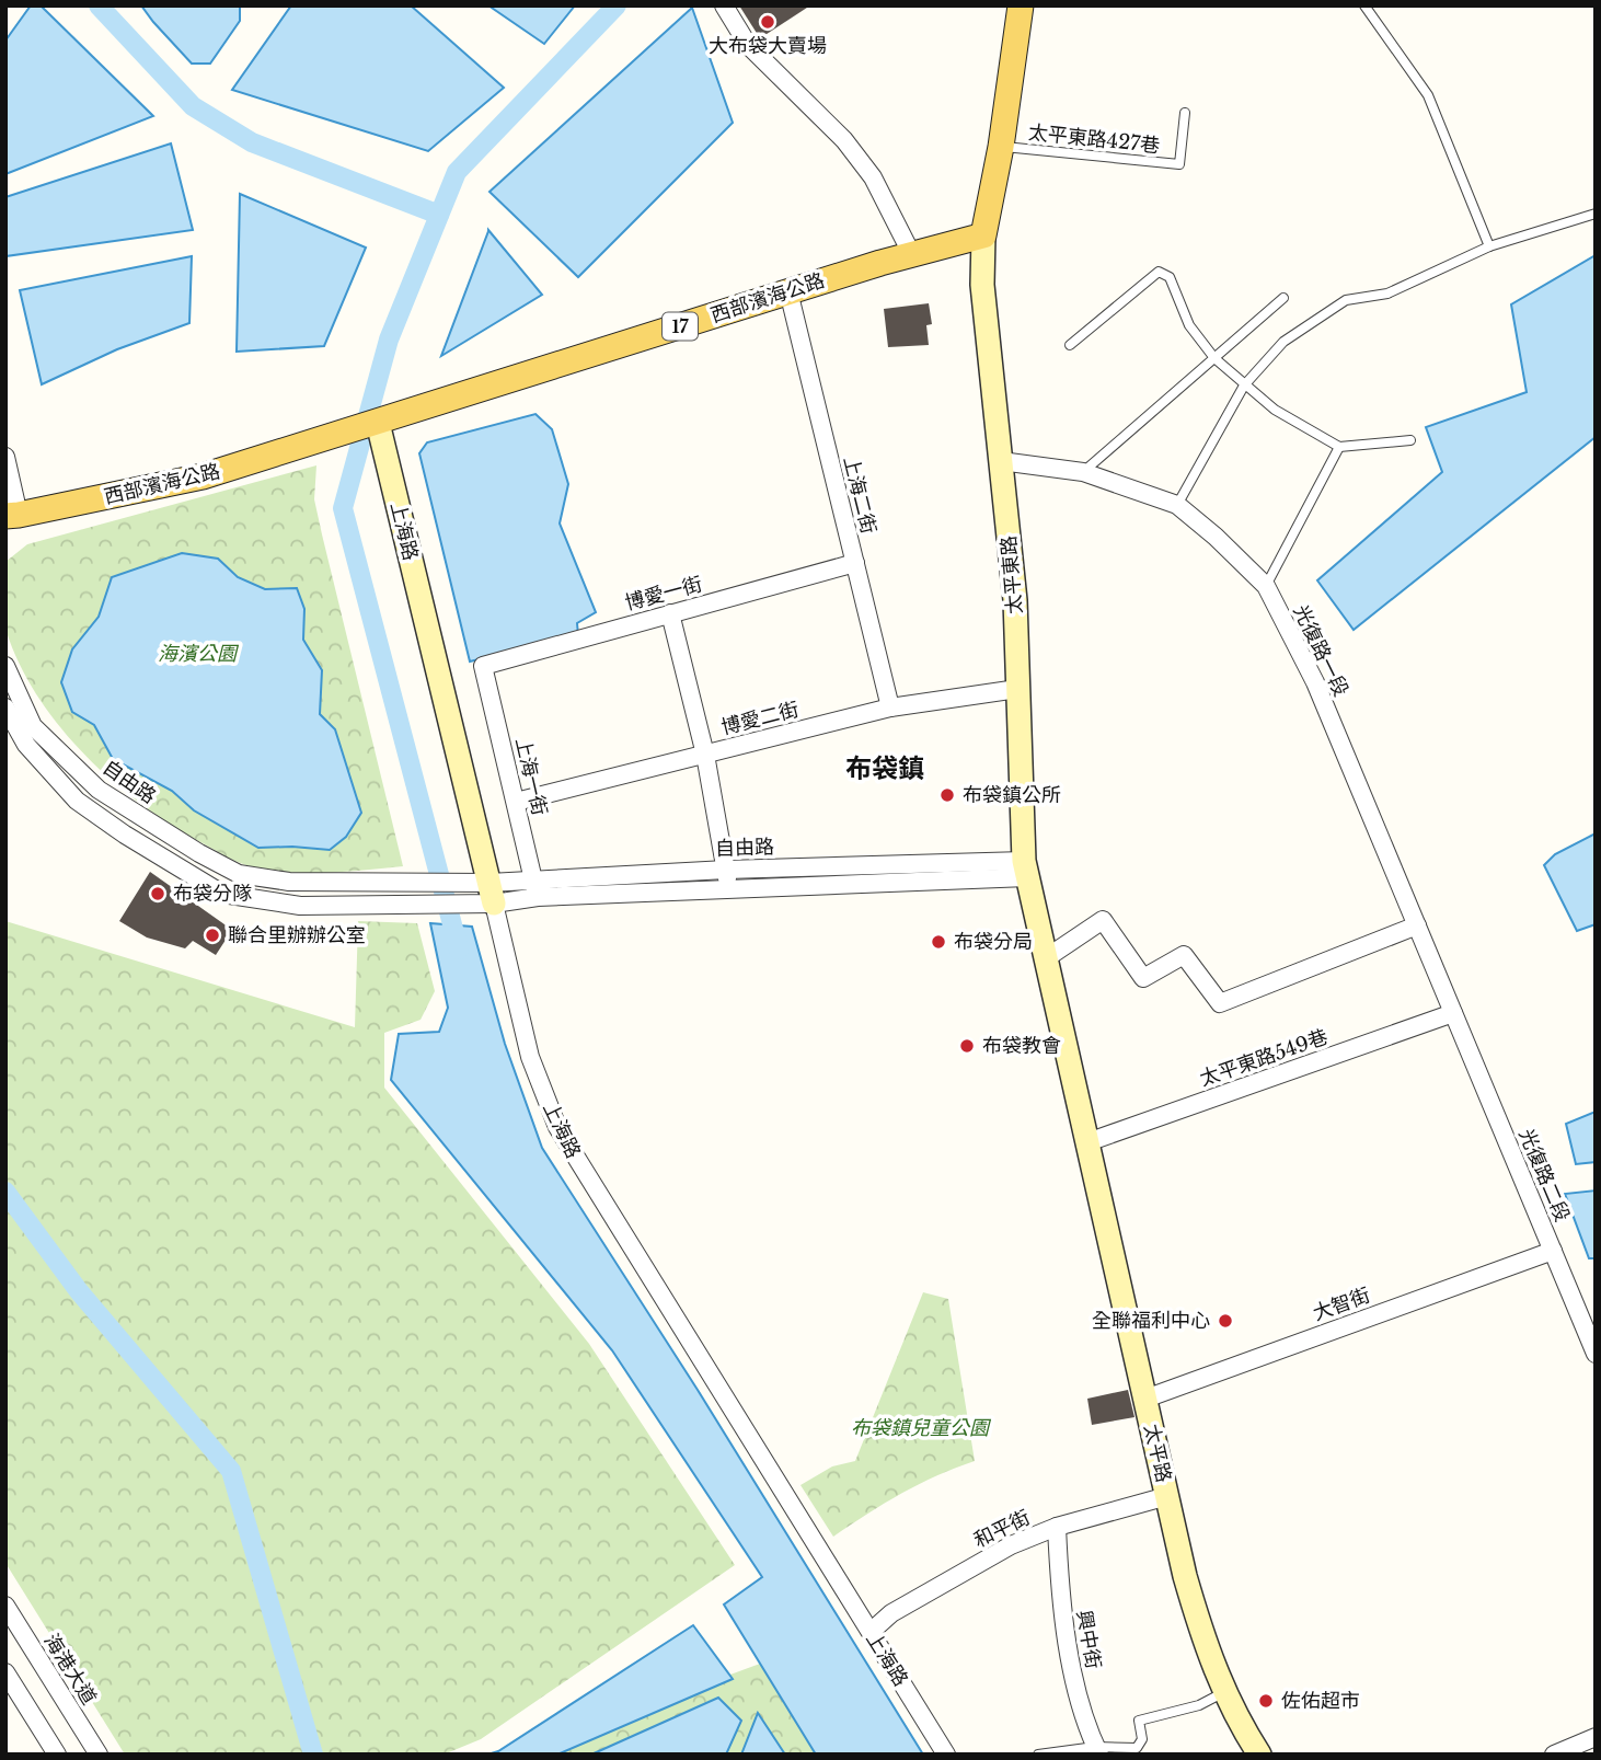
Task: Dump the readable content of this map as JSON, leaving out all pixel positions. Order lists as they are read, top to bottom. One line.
{"streets":{"main road":["西部濱海公路","17","上海路","太平東路","太平路"],"street":["上海二街","博愛一街","光復路一段","博愛二街","上海一街","自由路","太平東路549巷","光復路二段","大智街","和平街","興中街","海港大道"],"lane":["太平東路427巷"]},"crossings":[["太平東路427巷","太平東路"],["西部濱海公路","上海二街"],["西部濱海公路","上海路"],["西部濱海公路","太平東路"],["上海二街","博愛一街"],["上海二街","博愛二街"],["上海路","自由路"],["上海路","和平街"],["太平東路","光復路一段"],["太平東路","博愛二街"],["太平東路","自由路"],["太平東路","太平東路549巷"],["太平東路","太平路"],["博愛一街","上海一街"],["光復路一段","太平東路549巷"],["光復路一段","光復路二段"],["博愛二街","上海一街"],["上海一街","自由路"],["太平東路549巷","光復路二段"],["太平東路549巷","太平路"],["光復路二段","大智街"],["大智街","太平路"],["太平路","和平街"],["和平街","興中街"]],"districts":["布袋鎮"],"parks":["海濱公園","布袋鎮兒童公園"],"places":["大布袋大賣場","布袋鎮公所","布袋分隊","聯合里辦辦公室","布袋分局","布袋教會","全聯福利中心","佐佑超市"]}
